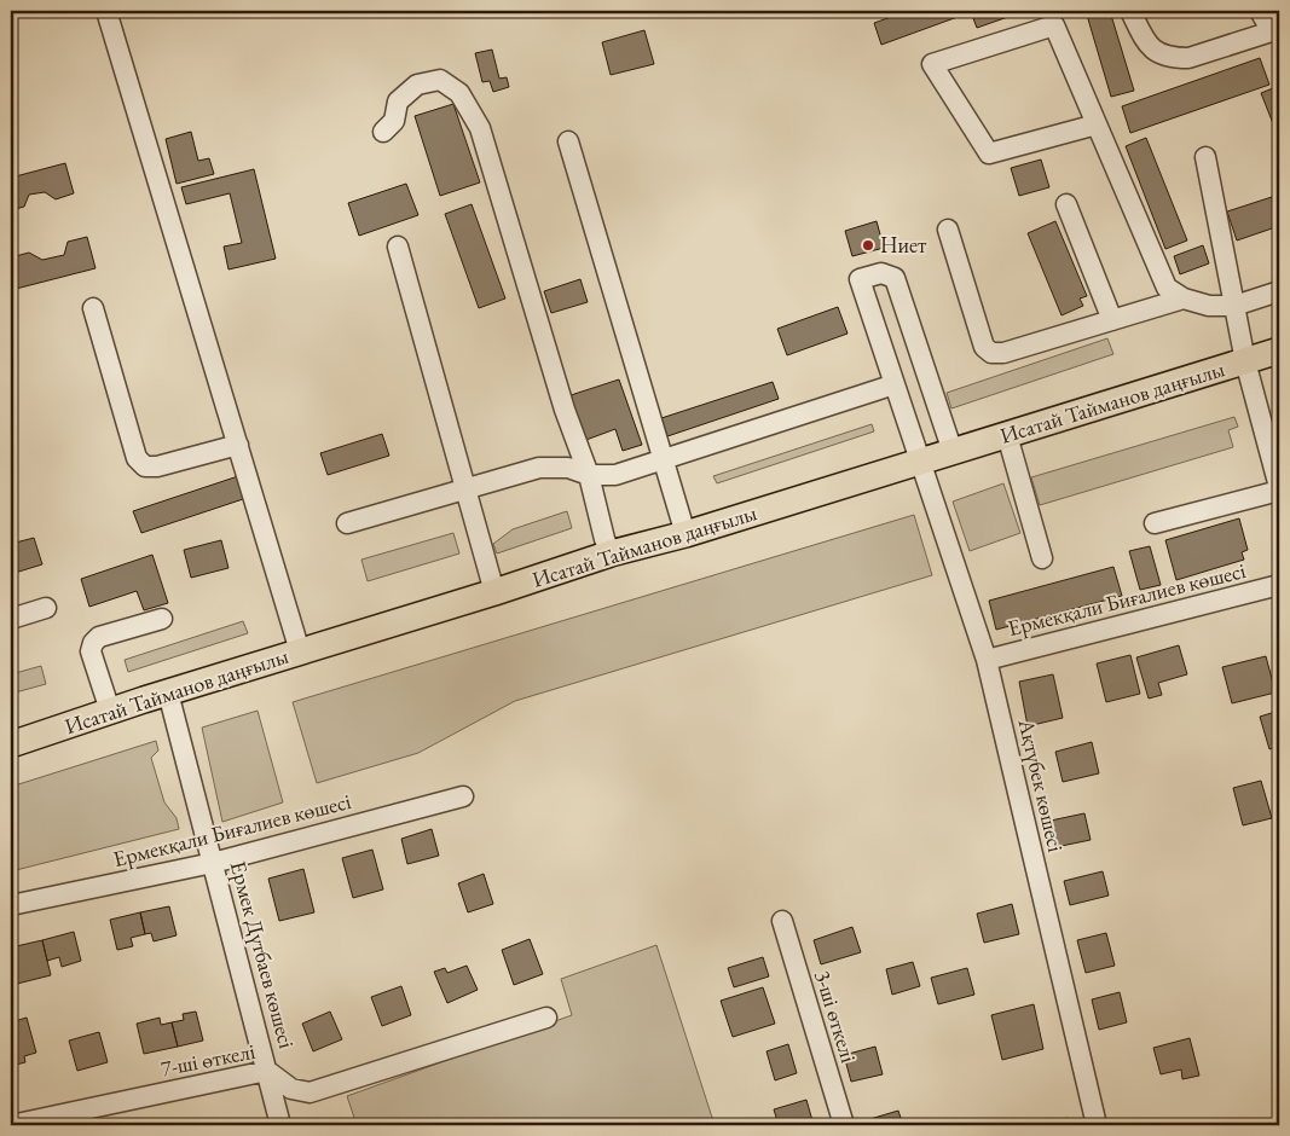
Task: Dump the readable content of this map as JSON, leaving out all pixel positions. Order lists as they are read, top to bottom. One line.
{"streets":{"main road":["Исатай Тайманов даңғылы"],"street":["Ермекқали Биғалиев көшесі","Ақтүбек көшесi","Ермек Дүтбаев көшесi","3-шi өткелi","7-шi өткелi"]},"crossings":[["Исатай Тайманов даңғылы","Ақтүбек көшесi"],["Исатай Тайманов даңғылы","Ермек Дүтбаев көшесi"],["Ермекқали Биғалиев көшесі","Ақтүбек көшесi"],["Ермекқали Биғалиев көшесі","Ермек Дүтбаев көшесi"],["Ермек Дүтбаев көшесi","7-шi өткелi"]],"places":["Ниет"]}
